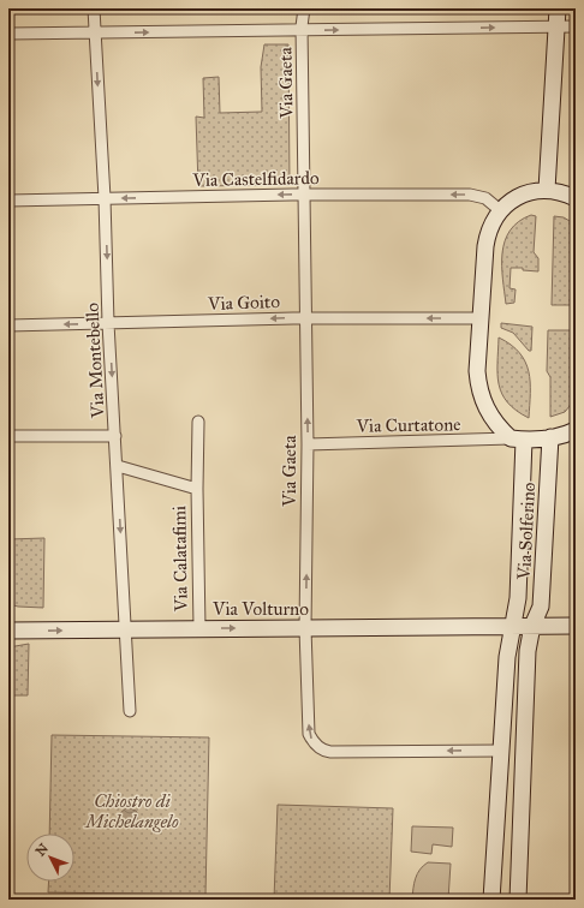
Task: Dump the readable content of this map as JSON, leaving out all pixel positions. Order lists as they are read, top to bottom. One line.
{"streets":{"street":["Via Gaeta","Via Castelfidardo","Via Goito","Via Montebello","Via Curtatone","Via Solferino","Via Calatafimi","Via Volturno"]},"crossings":[["Via Gaeta","Via Castelfidardo"],["Via Gaeta","Via Goito"],["Via Gaeta","Via Curtatone"],["Via Gaeta","Via Solferino"],["Via Gaeta","Via Volturno"],["Via Castelfidardo","Via Montebello"],["Via Goito","Via Montebello"],["Via Montebello","Via Calatafimi"],["Via Montebello","Via Volturno"],["Via Curtatone","Via Solferino"],["Via Solferino","Via Volturno"],["Via Calatafimi","Via Volturno"]],"one_way":["Via Castelfidardo","Via Goito","Via Montebello","Via Volturno"],"parks":["Chiostro di Michelangelo"],"north":"top left"}
